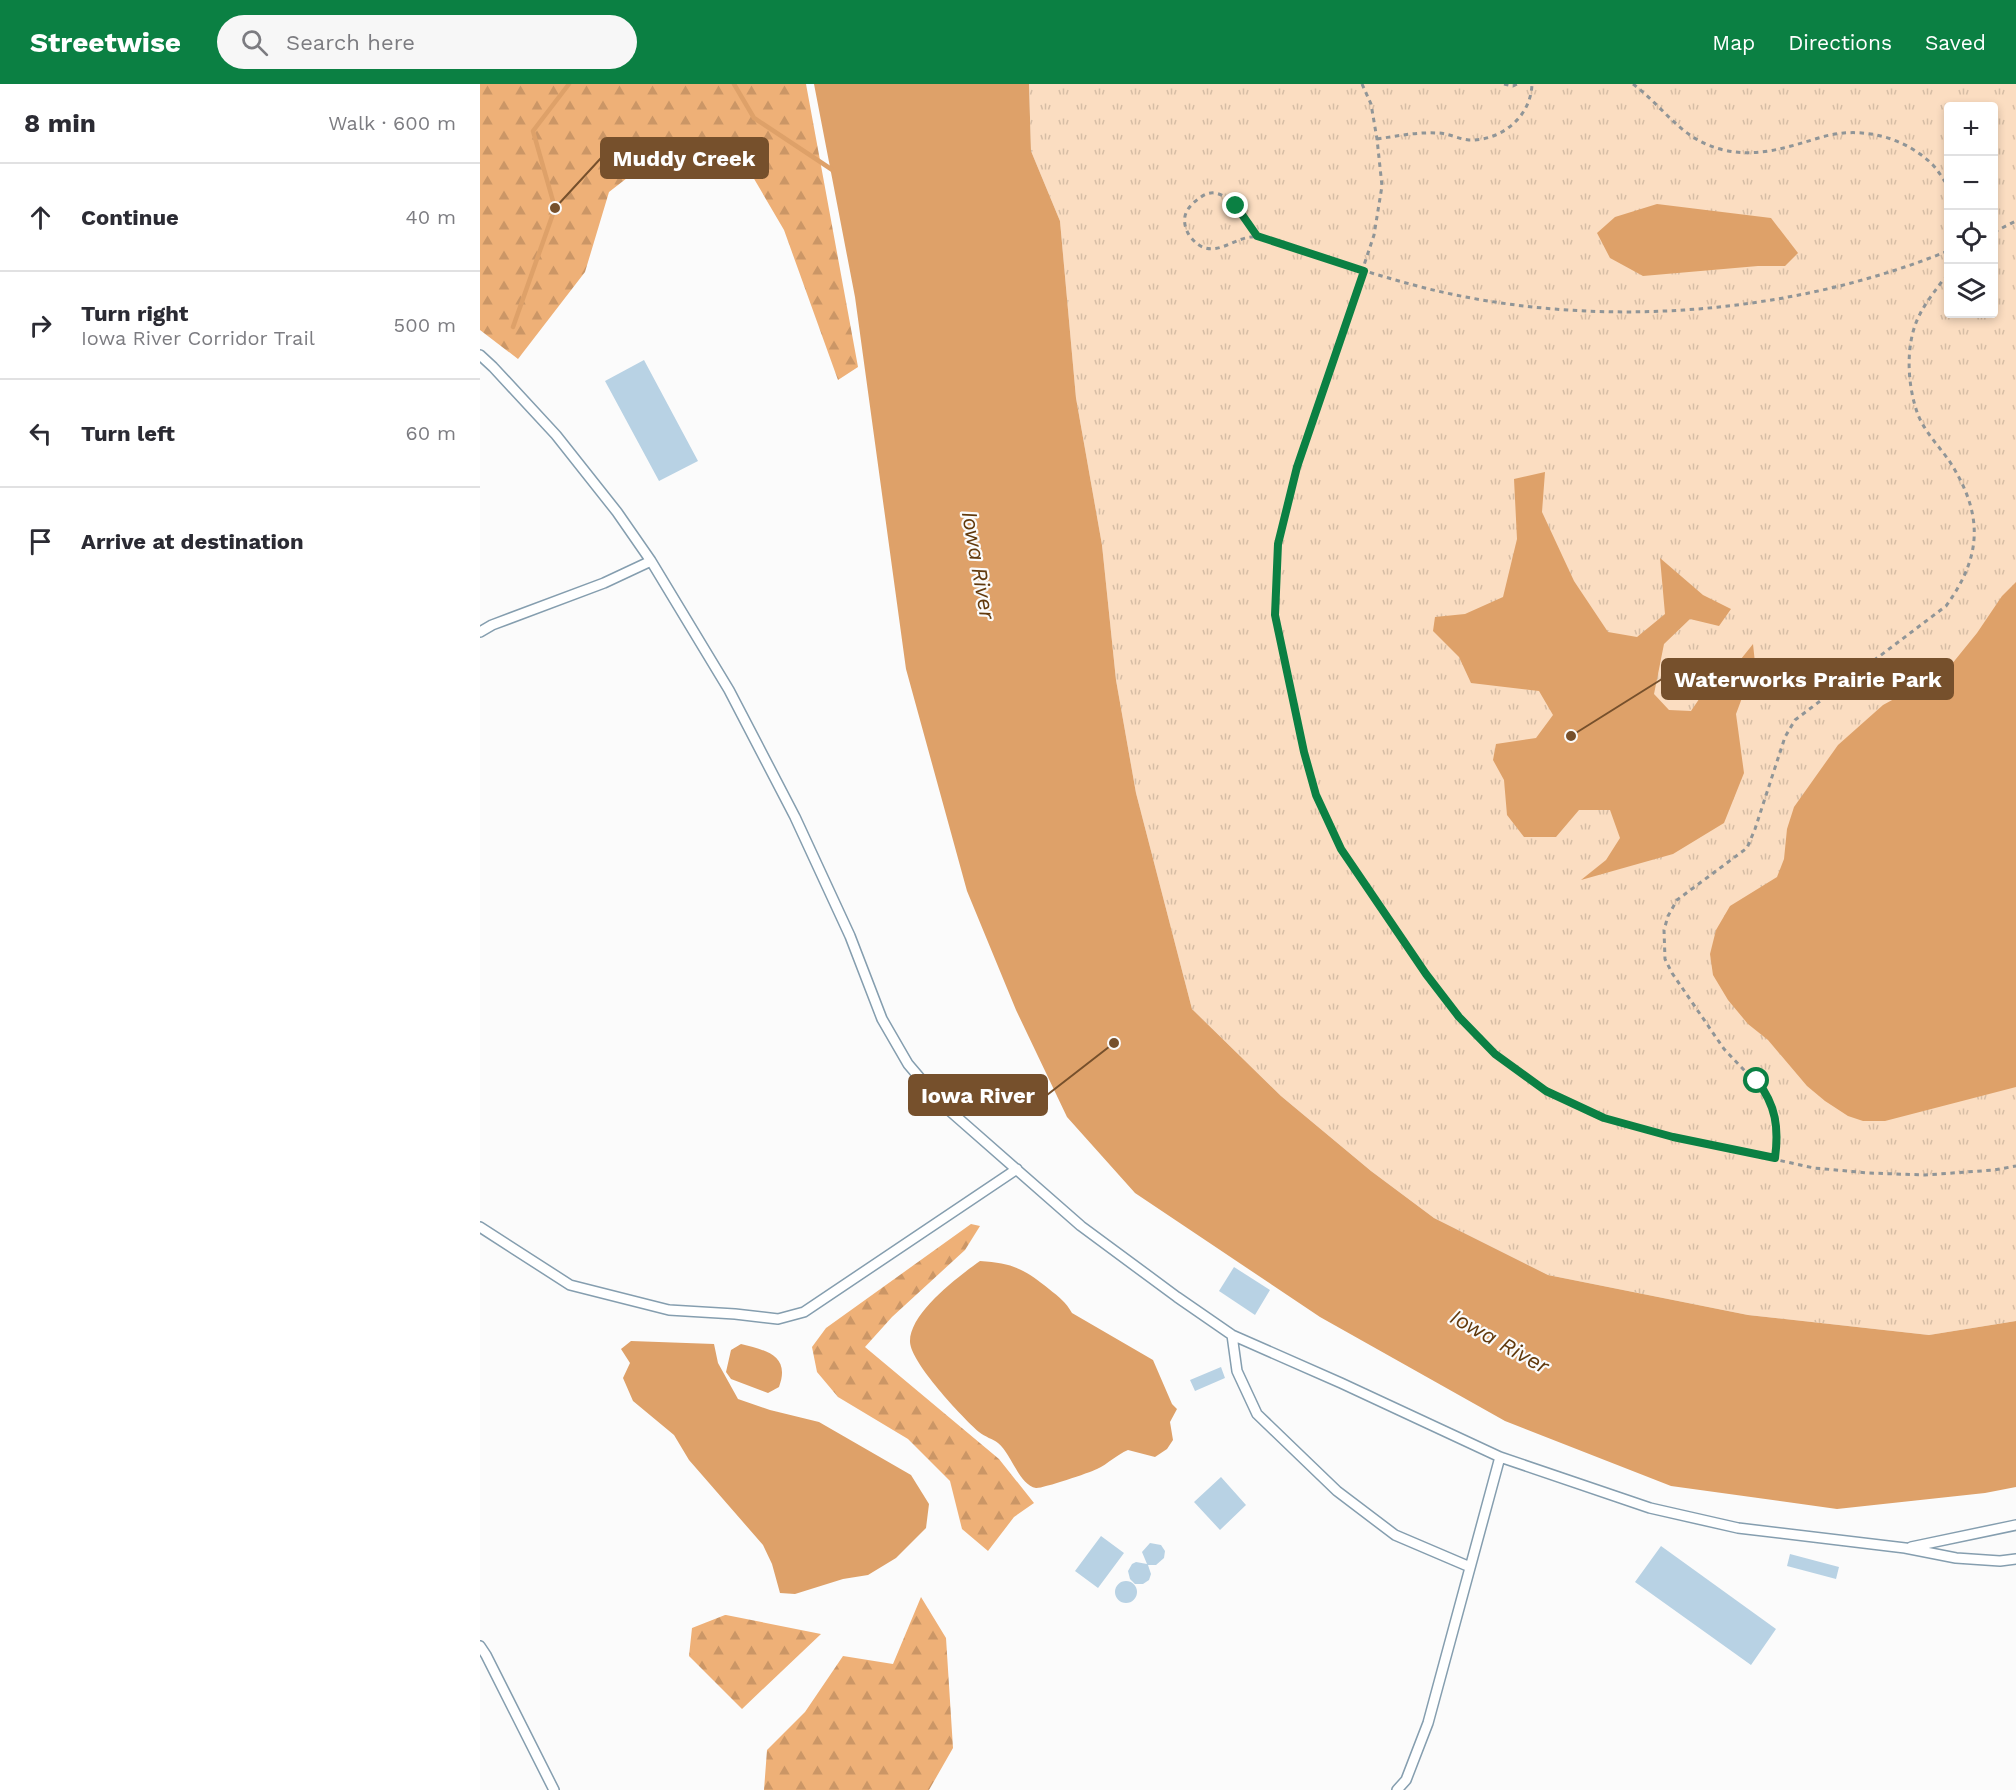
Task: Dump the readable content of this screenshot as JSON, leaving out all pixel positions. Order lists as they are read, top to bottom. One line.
{"water":["Iowa River"],"places":["Muddy Creek","Waterworks Prairie Park","Iowa River"],"page":{"header":"Streetwise","search":"Search here","nav":["Map","Directions","Saved"],"heading":["8 min","Walk · 600 m"],"map_buttons":["+","−"],"list":[["Continue","40 m"],["Turn right","Iowa River Corridor Trail","500 m"],["Turn left","60 m"],"Arrive at destination"]}}
